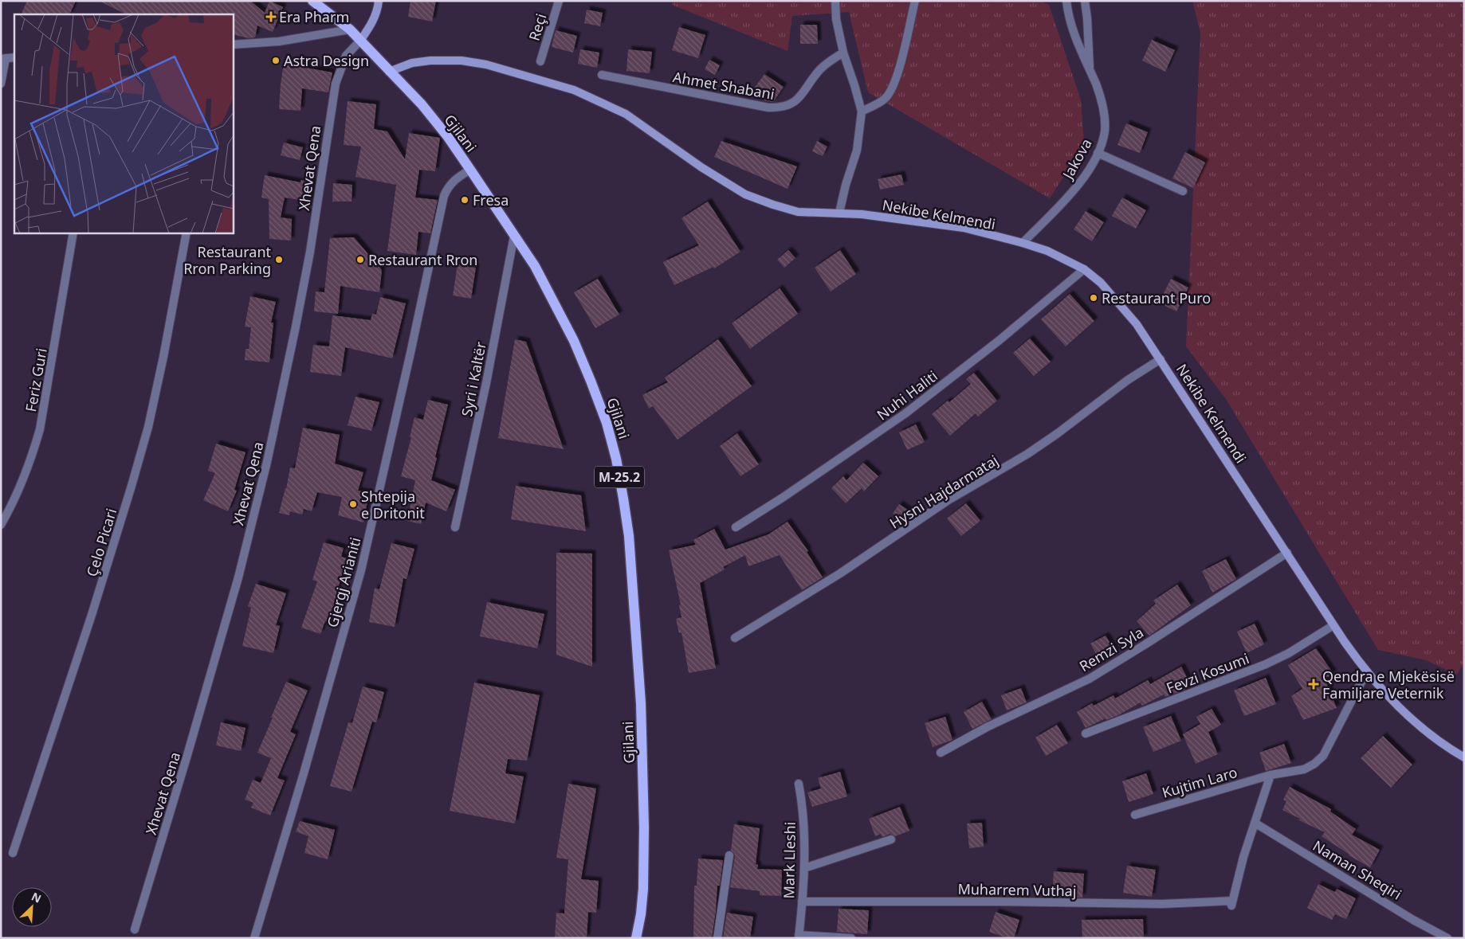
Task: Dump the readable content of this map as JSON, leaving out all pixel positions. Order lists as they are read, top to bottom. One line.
{"streets":{"main road":["Gjilani","M-25.2"],"street":["Reçi","Ahmet Shabani","Jakova","Xhevat Qena","Nekibe Kelmendi","Syri i Kaltër","Feriz Guri","Nuhi Haliti","Hysni Hajdarmataj","Çelo Picari","Gjergj Arianiti","Remzi Syla","Fevzi Kosumi","Kujtim Laro","Mark Lleshi","Naman Sheqiri","Muharrem Vuthaj"]},"crossings":[["Gjilani","Xhevat Qena"],["Gjilani","Nekibe Kelmendi"],["Gjilani","Syri i Kaltër"],["Gjilani","Gjergj Arianiti"],["Jakova","Nekibe Kelmendi"],["Nekibe Kelmendi","Nuhi Haliti"],["Nekibe Kelmendi","Hysni Hajdarmataj"],["Nekibe Kelmendi","Remzi Syla"],["Nekibe Kelmendi","Fevzi Kosumi"],["Nekibe Kelmendi","Kujtim Laro"],["Kujtim Laro","Muharrem Vuthaj"],["Mark Lleshi","Muharrem Vuthaj"],["Naman Sheqiri","Muharrem Vuthaj"]],"places":{"health":["Era Pharm","Qendra e Mjekësisë Familjare Veternik"],"other":["Astra Design","Fresa","Restaurant Rron Parking","Restaurant Rron","Restaurant Puro","Shtepija e Dritonit"]},"north":"top right"}
